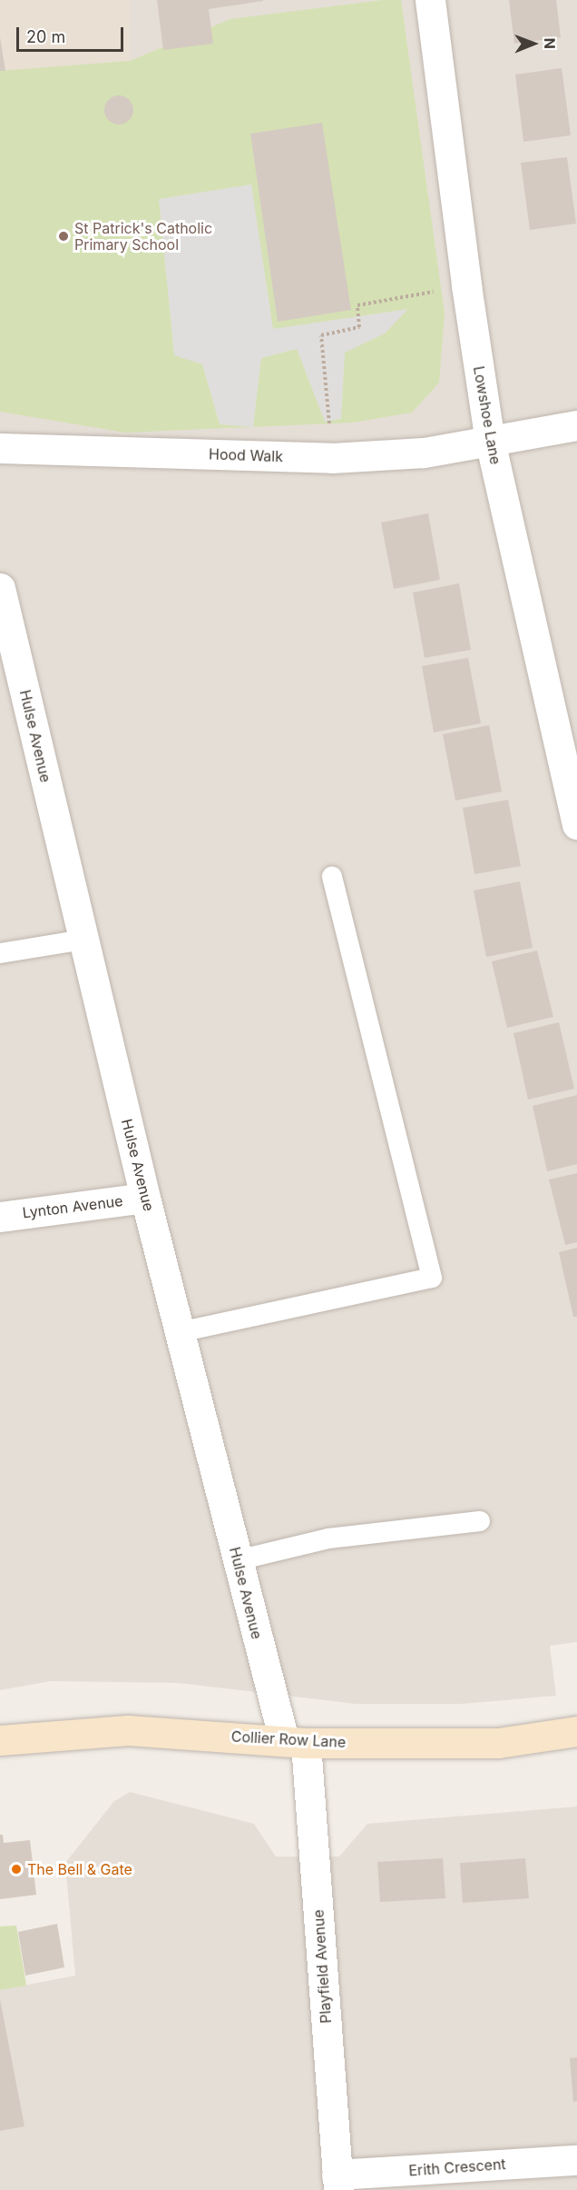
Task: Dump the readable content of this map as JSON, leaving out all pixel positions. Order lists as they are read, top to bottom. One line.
{"streets":{"main road":["Collier Row Lane"],"street":["Lowshoe Lane","Hood Walk","Hulse Avenue","Lynton Avenue","Playfield Avenue","Erith Crescent"]},"crossings":[["Lowshoe Lane","Hood Walk"],["Hulse Avenue","Lynton Avenue"],["Hulse Avenue","Collier Row Lane"],["Hulse Avenue","Playfield Avenue"],["Collier Row Lane","Playfield Avenue"],["Playfield Avenue","Erith Crescent"]],"places":["St Patrick's Catholic Primary School","The Bell & Gate"],"scale_bar":"20 m","north":"right"}
